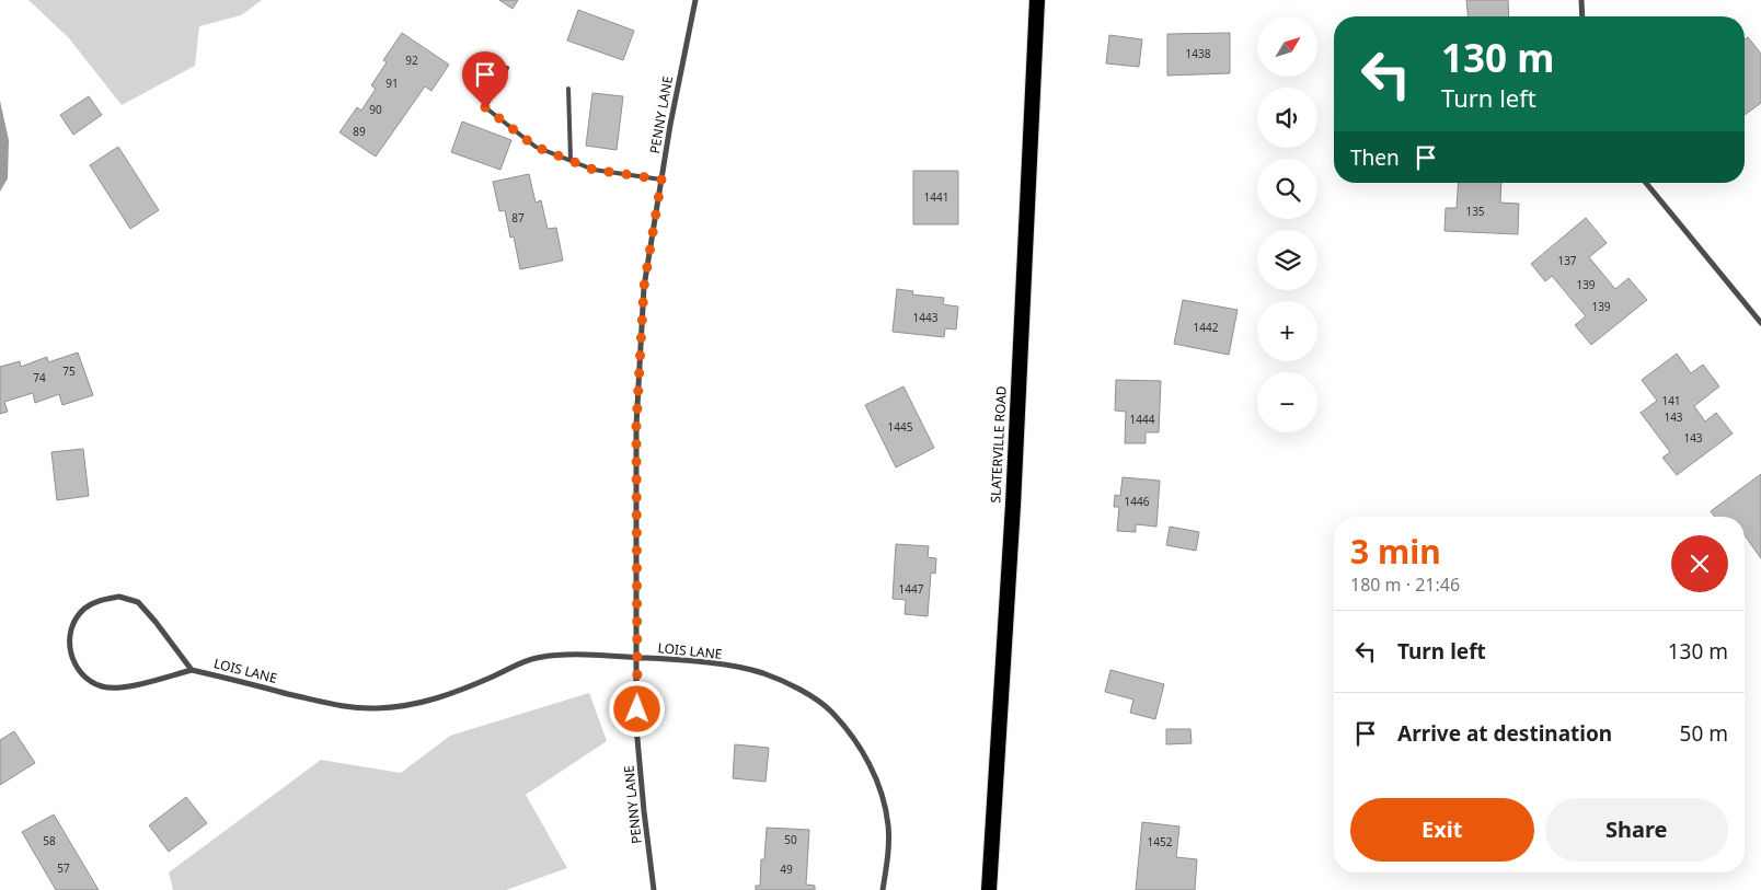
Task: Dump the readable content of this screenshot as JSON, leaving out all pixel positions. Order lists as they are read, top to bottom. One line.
{"streets":{"highway":["SLATERVILLE ROAD"],"street":["PENNY LANE","LOIS LANE"]},"crossings":[["PENNY LANE","LOIS LANE"]],"house_numbers":["1438","92","91","90","89","1441","135","87","137","139","139","1443","1442","75","74","141","143","1444","1445","143","1446","1447","50","58","1452","57","49"],"north":"top right","page":{"map_buttons":["+","−"],"turn":["130 m","Turn left"],"then":"Then","heading":["3 min","180 m · 21:46"],"list":[{"name":"Turn left","value":"130 m"},{"name":"Arrive at destination","value":"50 m"}],"buttons":["Exit","Share"]}}
